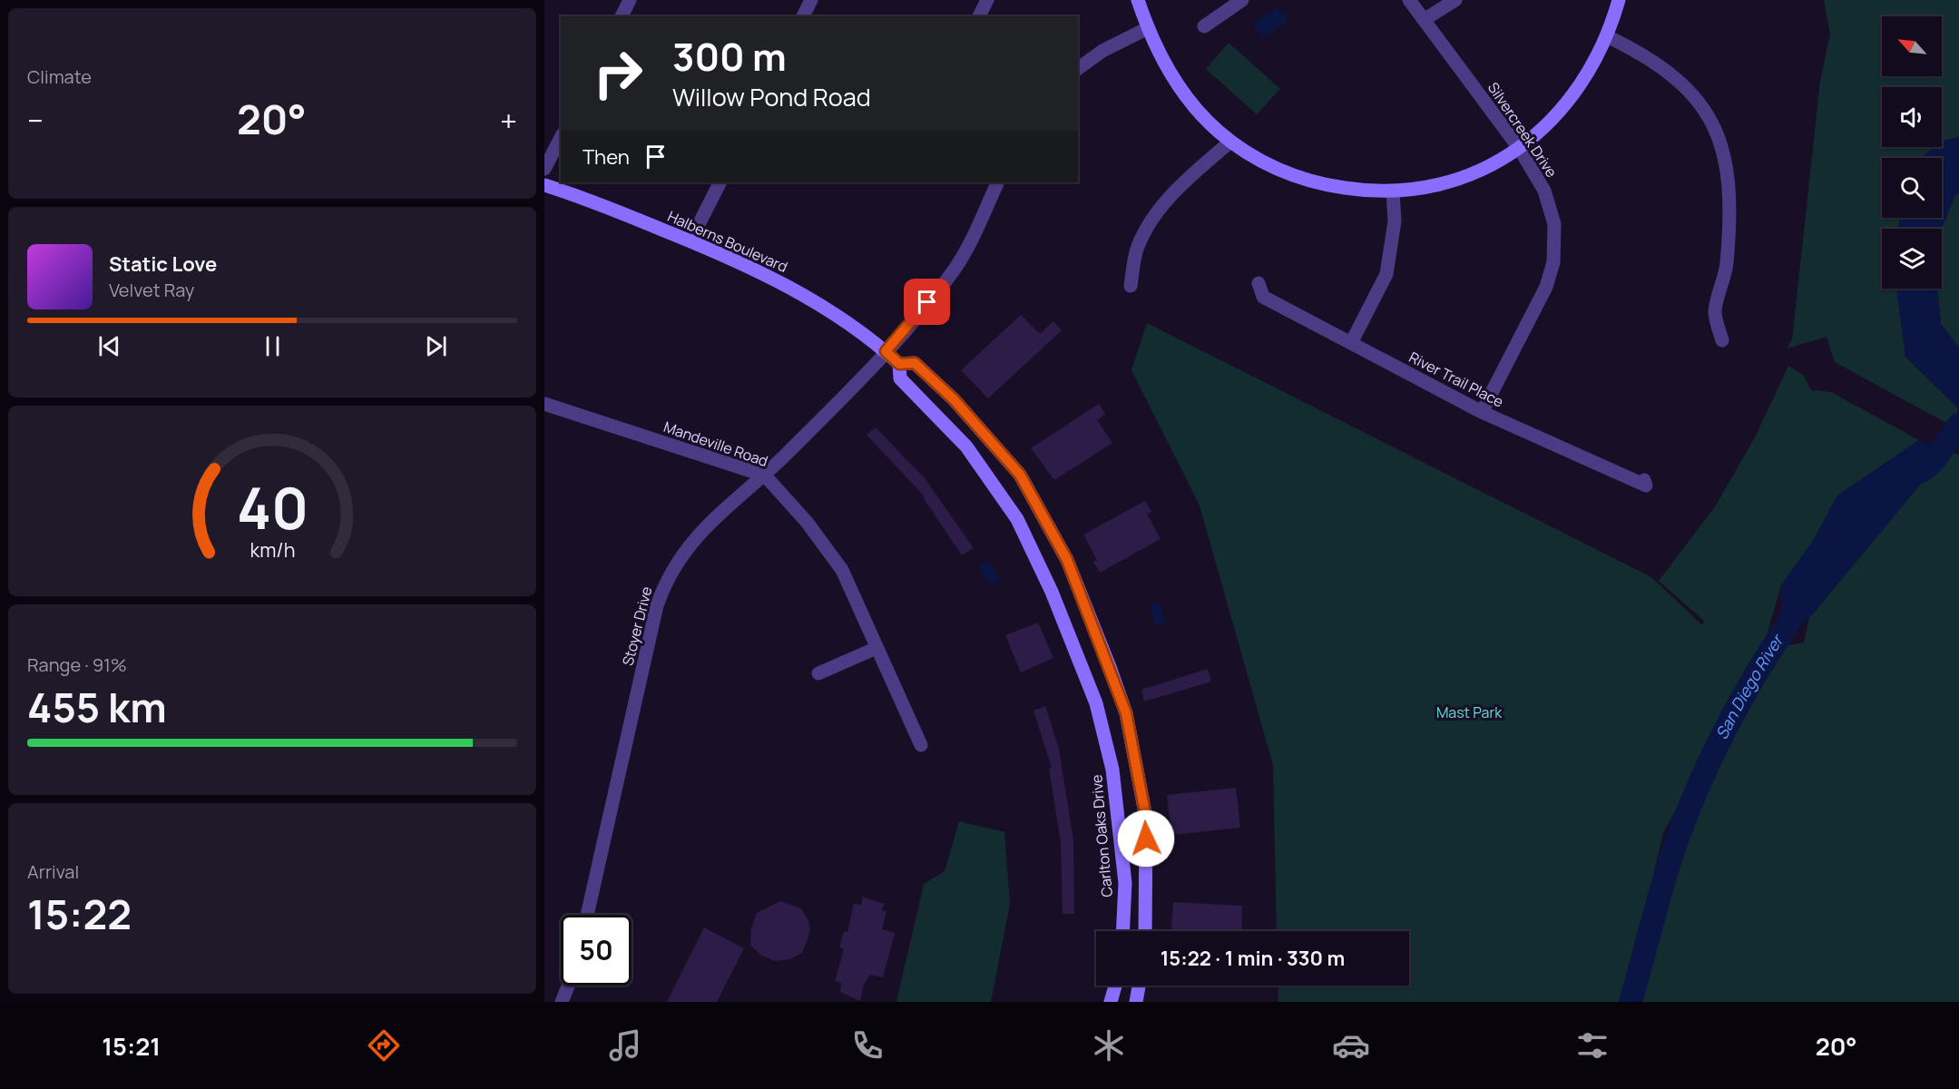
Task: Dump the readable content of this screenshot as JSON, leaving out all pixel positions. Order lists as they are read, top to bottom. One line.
{"streets":{"main road":["Halberns Boulevard","Carlton Oaks Drive"],"street":["Silvercreek Drive","River Trail Place","Mandeville Road","Stoyer Drive"]},"crossings":[["Silvercreek Drive","River Trail Place"],["Halberns Boulevard","Stoyer Drive"],["Halberns Boulevard","Carlton Oaks Drive"],["Mandeville Road","Stoyer Drive"],["Stoyer Drive","Carlton Oaks Drive"]],"water":["San Diego River"],"parks":["Mast Park"],"north":"top left","page":{"tile":["Climate",["Range · 91%","455 km"],["Arrival","15:22"]],"turn":["300 m","Willow Pond Road"],"heat":["−","20°","+"],"then":"Then","song":["Static Love","Velvet Ray"],"limit":"50","trip":"15:22 · 1 min · 330 m","tabs":["15:21","20°"],"gauge":["40","km/h"]}}
